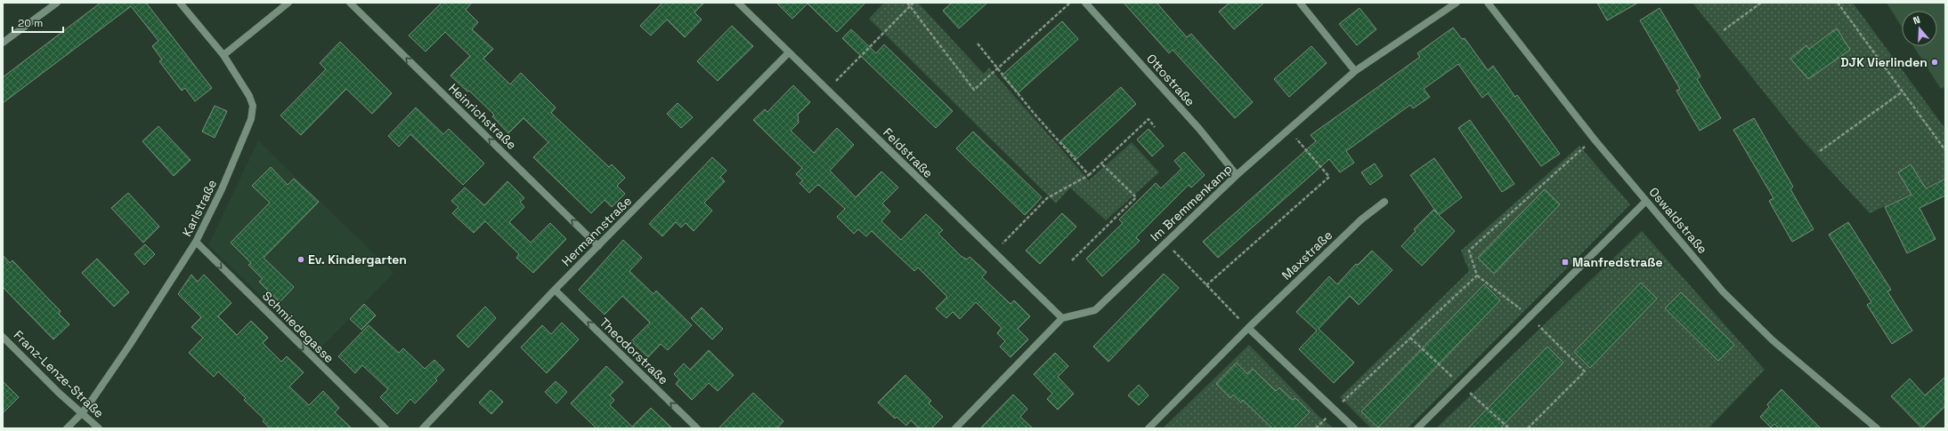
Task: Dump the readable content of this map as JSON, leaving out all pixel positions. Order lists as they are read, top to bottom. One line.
{"streets":{"street":["Ottostraße","Heinrichstraße","Feldstraße","Im Bremmenkamp","Karlstraße","Oswaldstraße","Hermannstraße","Maxstraße","Schmiedegasse","Theodorstraße","Franz-Lenze-Straße"]},"crossings":[["Ottostraße","Im Bremmenkamp"],["Heinrichstraße","Hermannstraße"],["Feldstraße","Im Bremmenkamp"],["Feldstraße","Hermannstraße"],["Karlstraße","Schmiedegasse"],["Karlstraße","Franz-Lenze-Straße"],["Hermannstraße","Theodorstraße"]],"one_way":["Heinrichstraße","Schmiedegasse","Theodorstraße"],"places":{"other":["DJK Vierlinden","Ev. Kindergarten"],"transit":["Manfredstraße"]},"scale_bar":"20 m","north":"top"}
